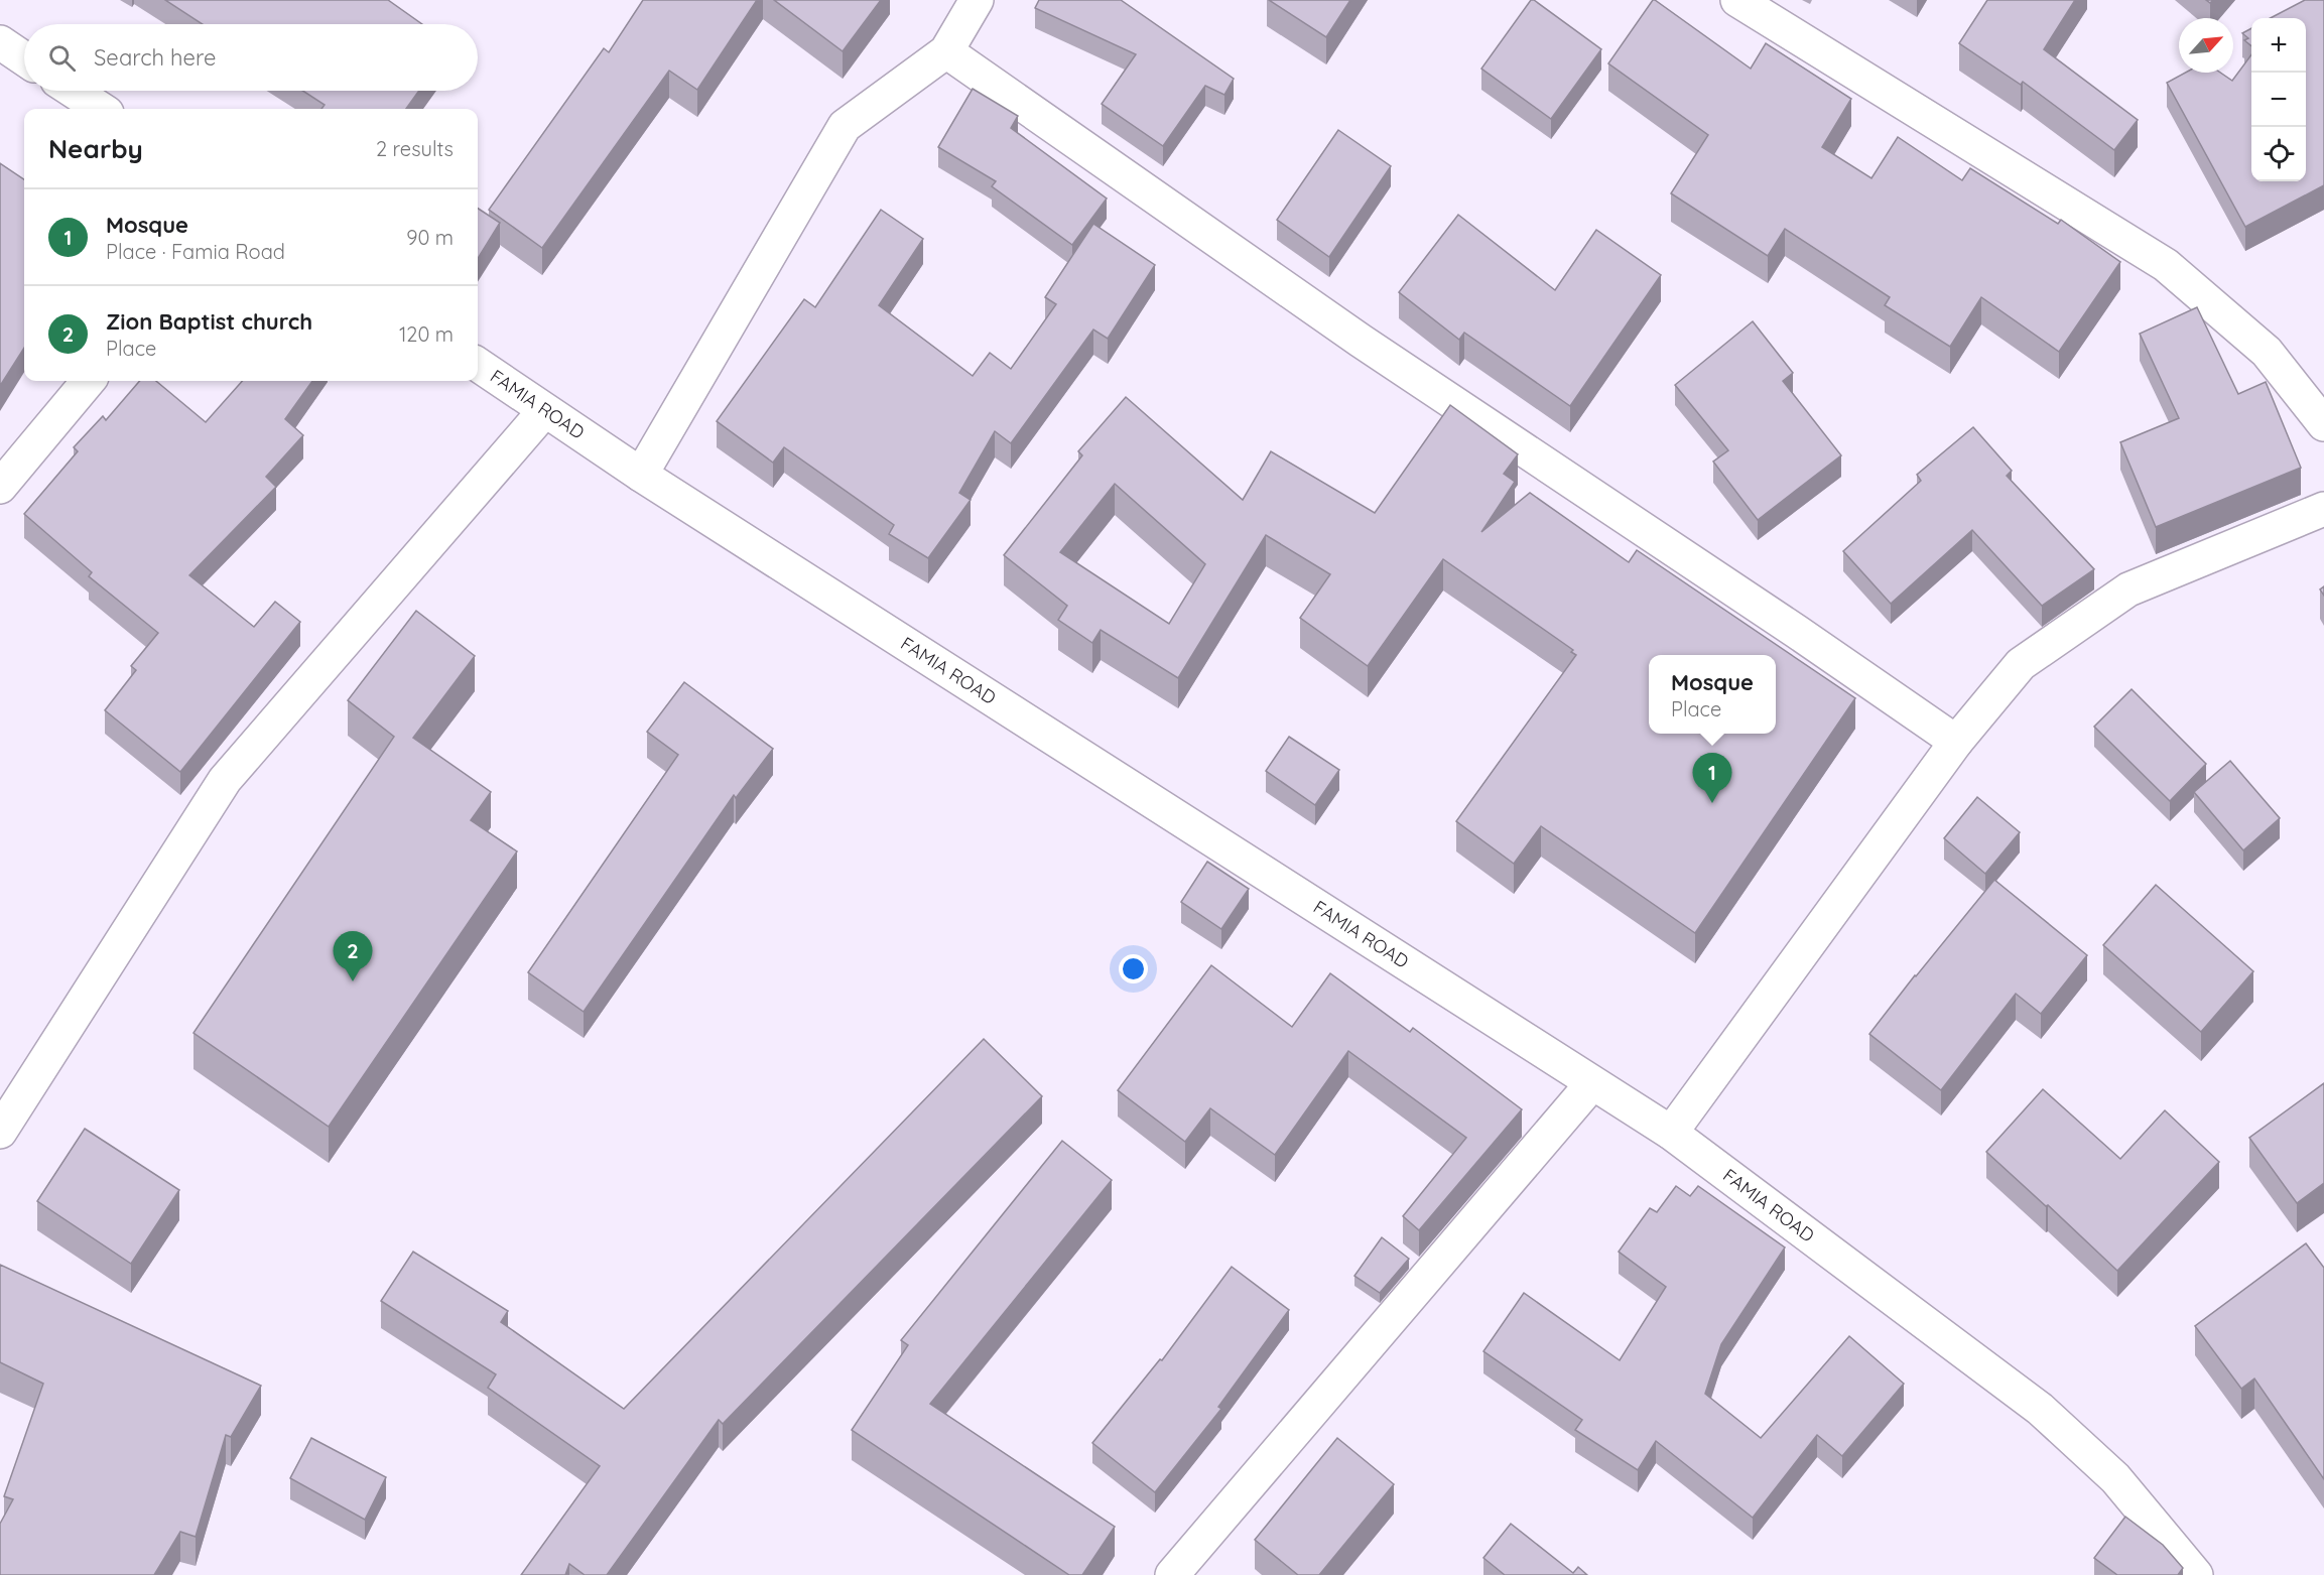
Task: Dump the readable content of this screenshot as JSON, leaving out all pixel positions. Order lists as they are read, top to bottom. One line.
{"streets":{"street":["FAMIA ROAD"]},"north":"top right","page":{"map_buttons":["+","−"],"search":"Search here","heading":["Nearby","2 results"],"list":[{"mark":"1","name":"Mosque","note":"Place · Famia Road","value":"90 m"},{"mark":"2","name":"Zion Baptist church","note":"Place","value":"120 m"}],"popup":["Mosque","Place"],"pins":["1","2"]}}
